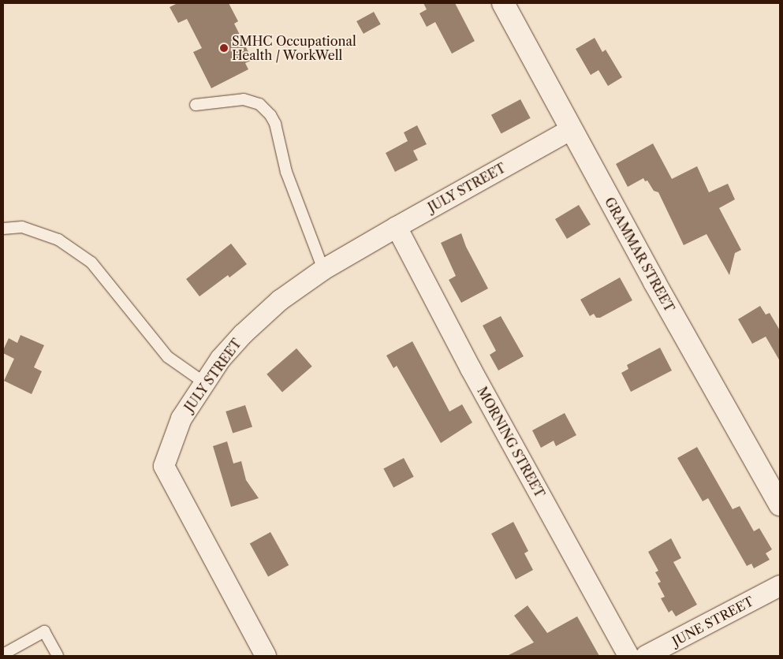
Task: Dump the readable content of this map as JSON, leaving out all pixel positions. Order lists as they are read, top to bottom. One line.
{"streets":{"street":["JULY STREET","GRAMMAR STREET","MORNING STREET","JUNE STREET"]},"crossings":[["JULY STREET","GRAMMAR STREET"],["JULY STREET","MORNING STREET"]],"places":["SMHC Occupational Health / WorkWell"]}
